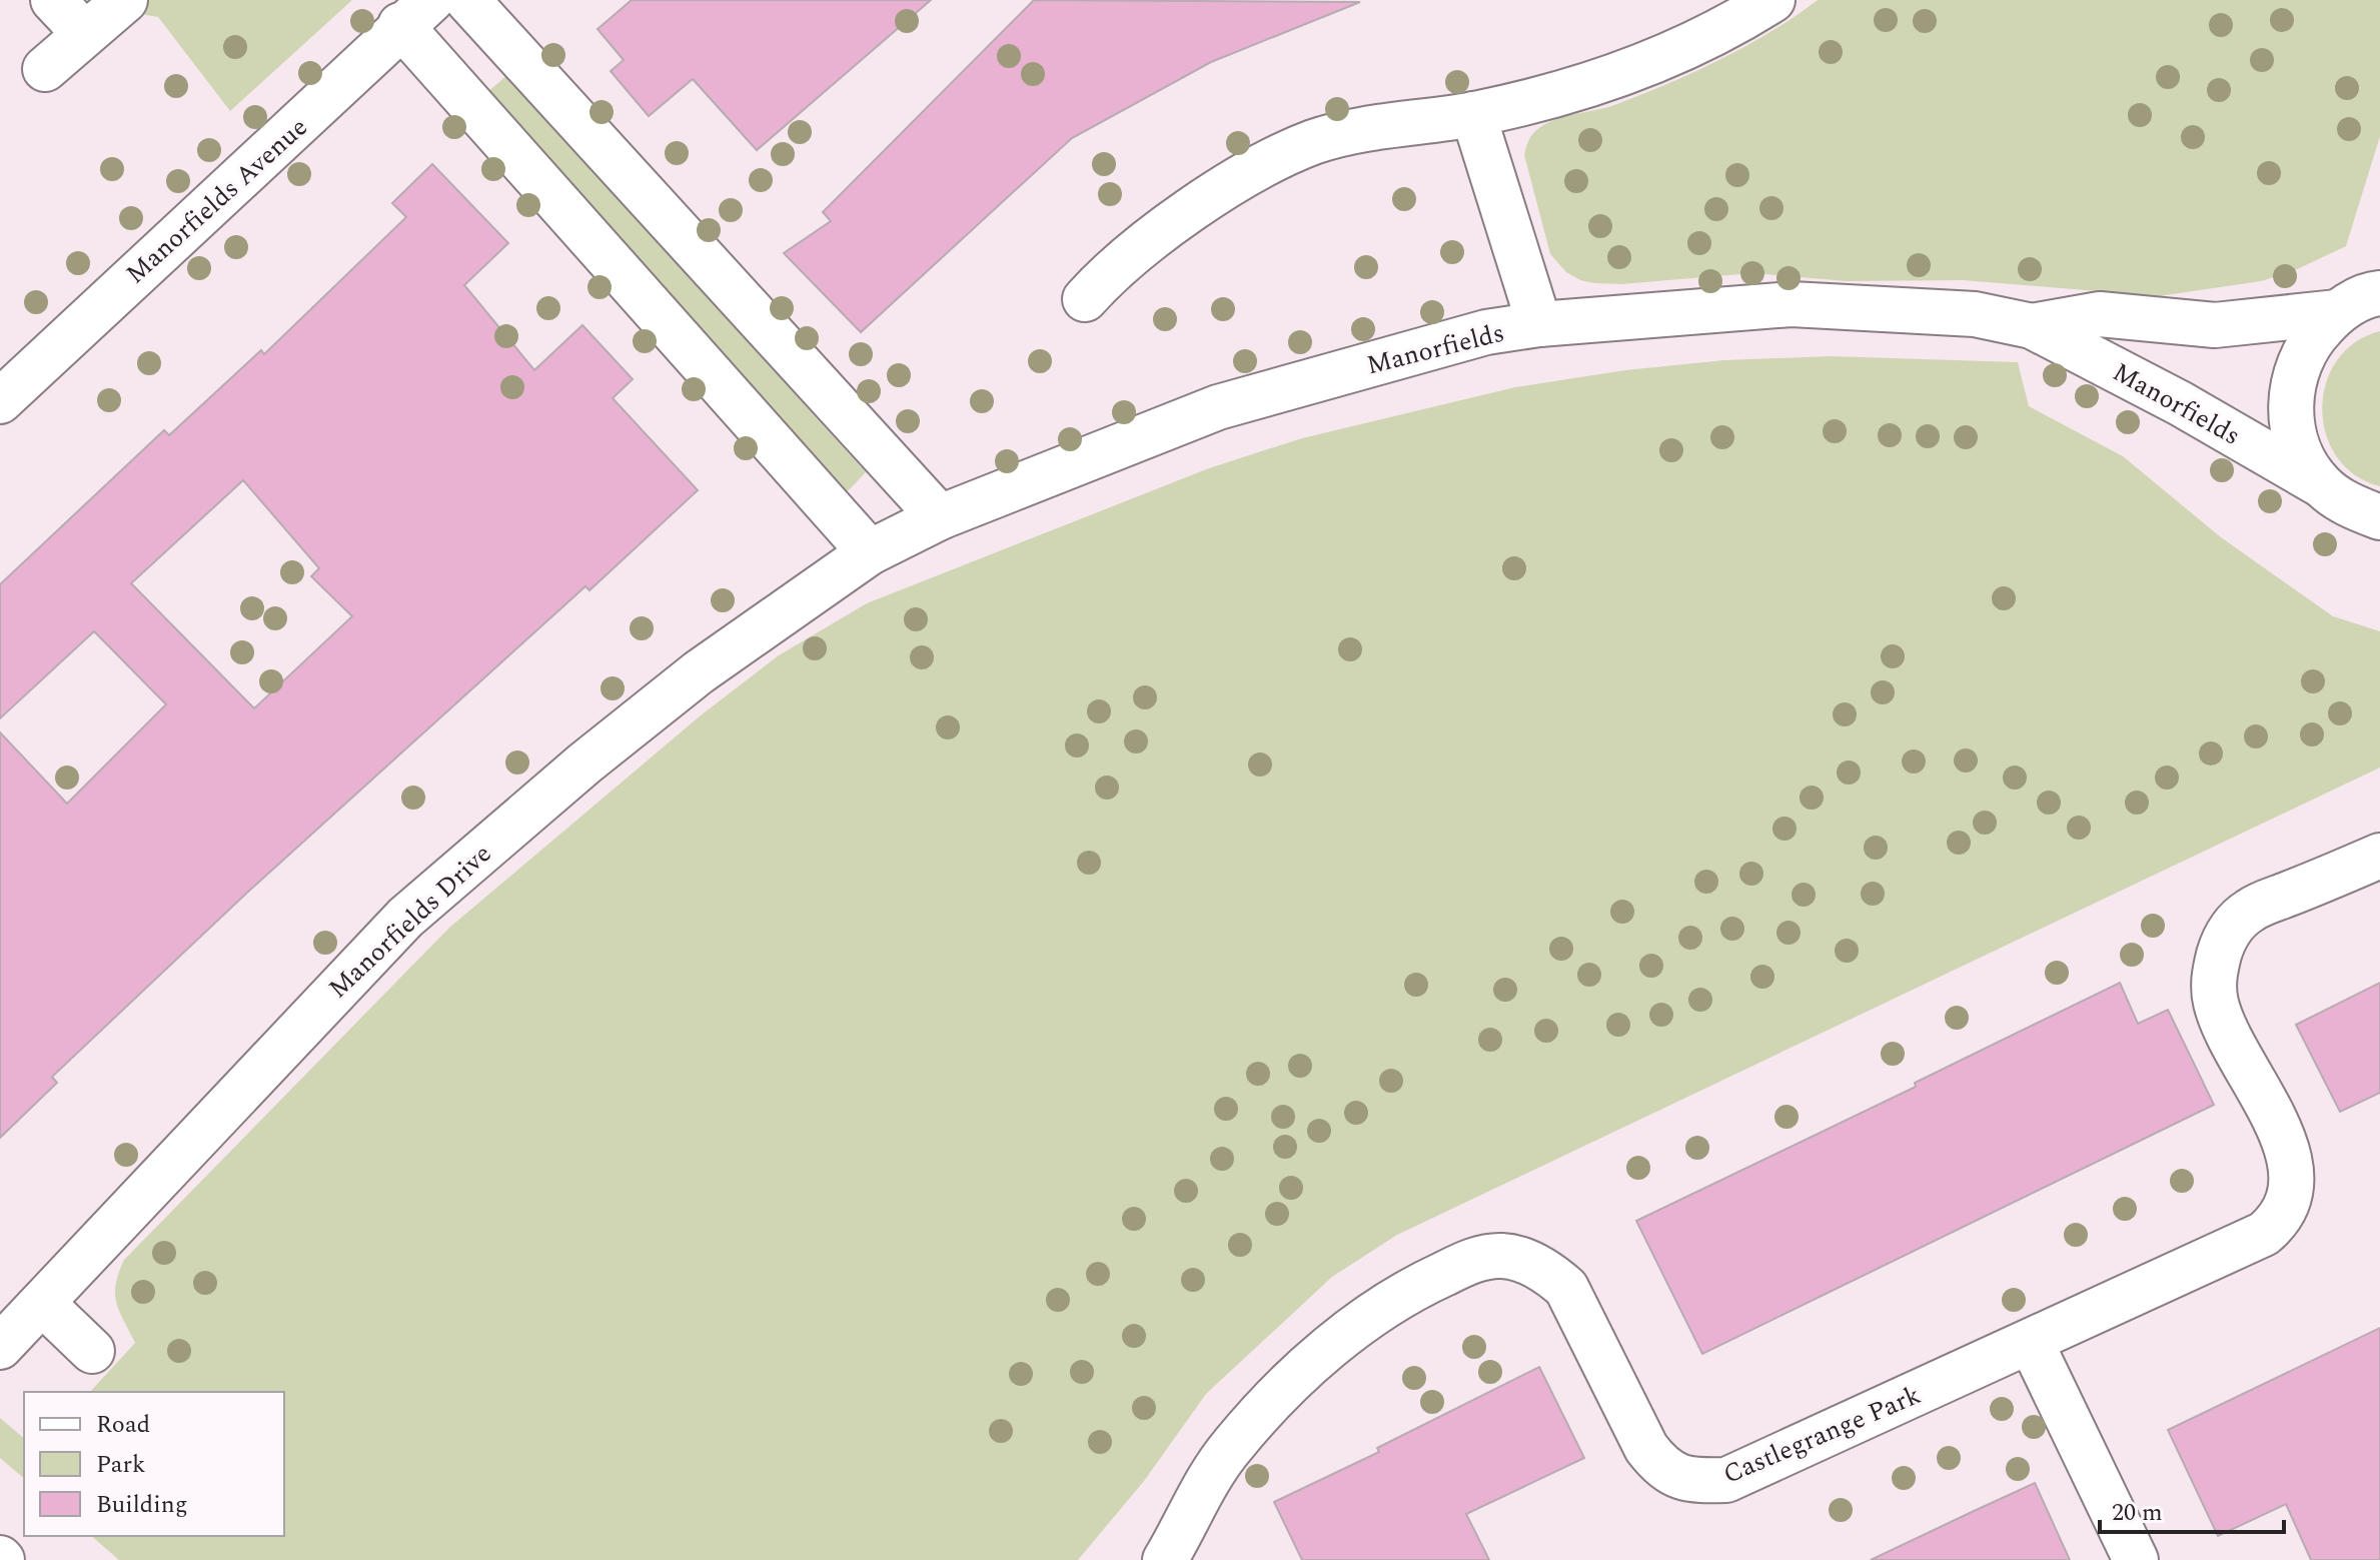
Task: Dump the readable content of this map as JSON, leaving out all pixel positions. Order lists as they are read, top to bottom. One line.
{"streets":{"street":["Manorfields Avenue","Manorfields","Manorfields Drive","Castlegrange Park"]},"crossings":[["Manorfields","Manorfields Drive"]],"legend":["Road","Park","Building"],"scale_bar":"20 m"}
